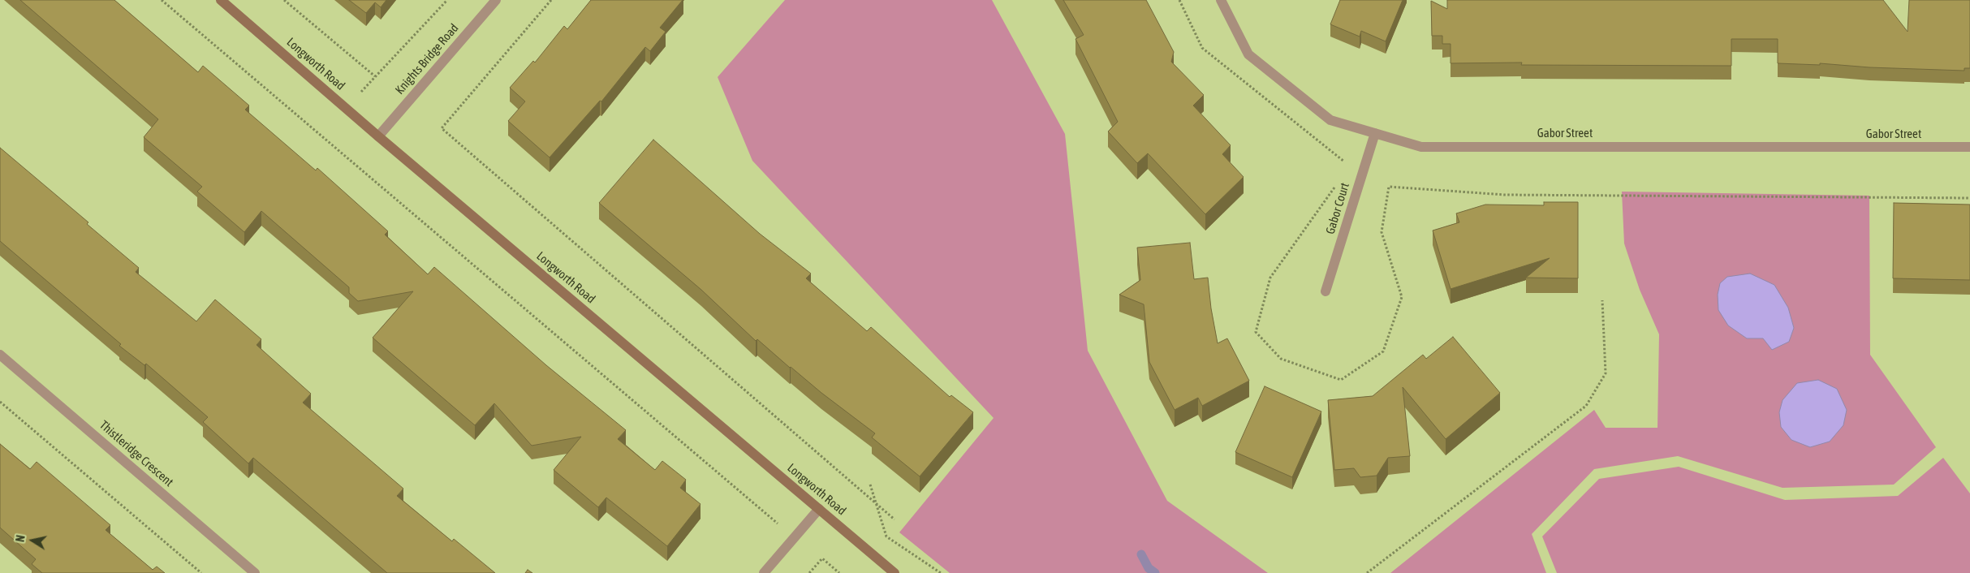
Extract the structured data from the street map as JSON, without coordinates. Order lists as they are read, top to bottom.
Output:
{
  "streets": {
    "street": [
      "Knights Bridge Road",
      "Longworth Road",
      "Gabor Street",
      "Gabor Court",
      "Thistleridge Crescent"
    ]
  },
  "crossings": [
    ["Knights Bridge Road", "Longworth Road"],
    ["Gabor Street", "Gabor Court"]
  ],
  "north": "left"
}
